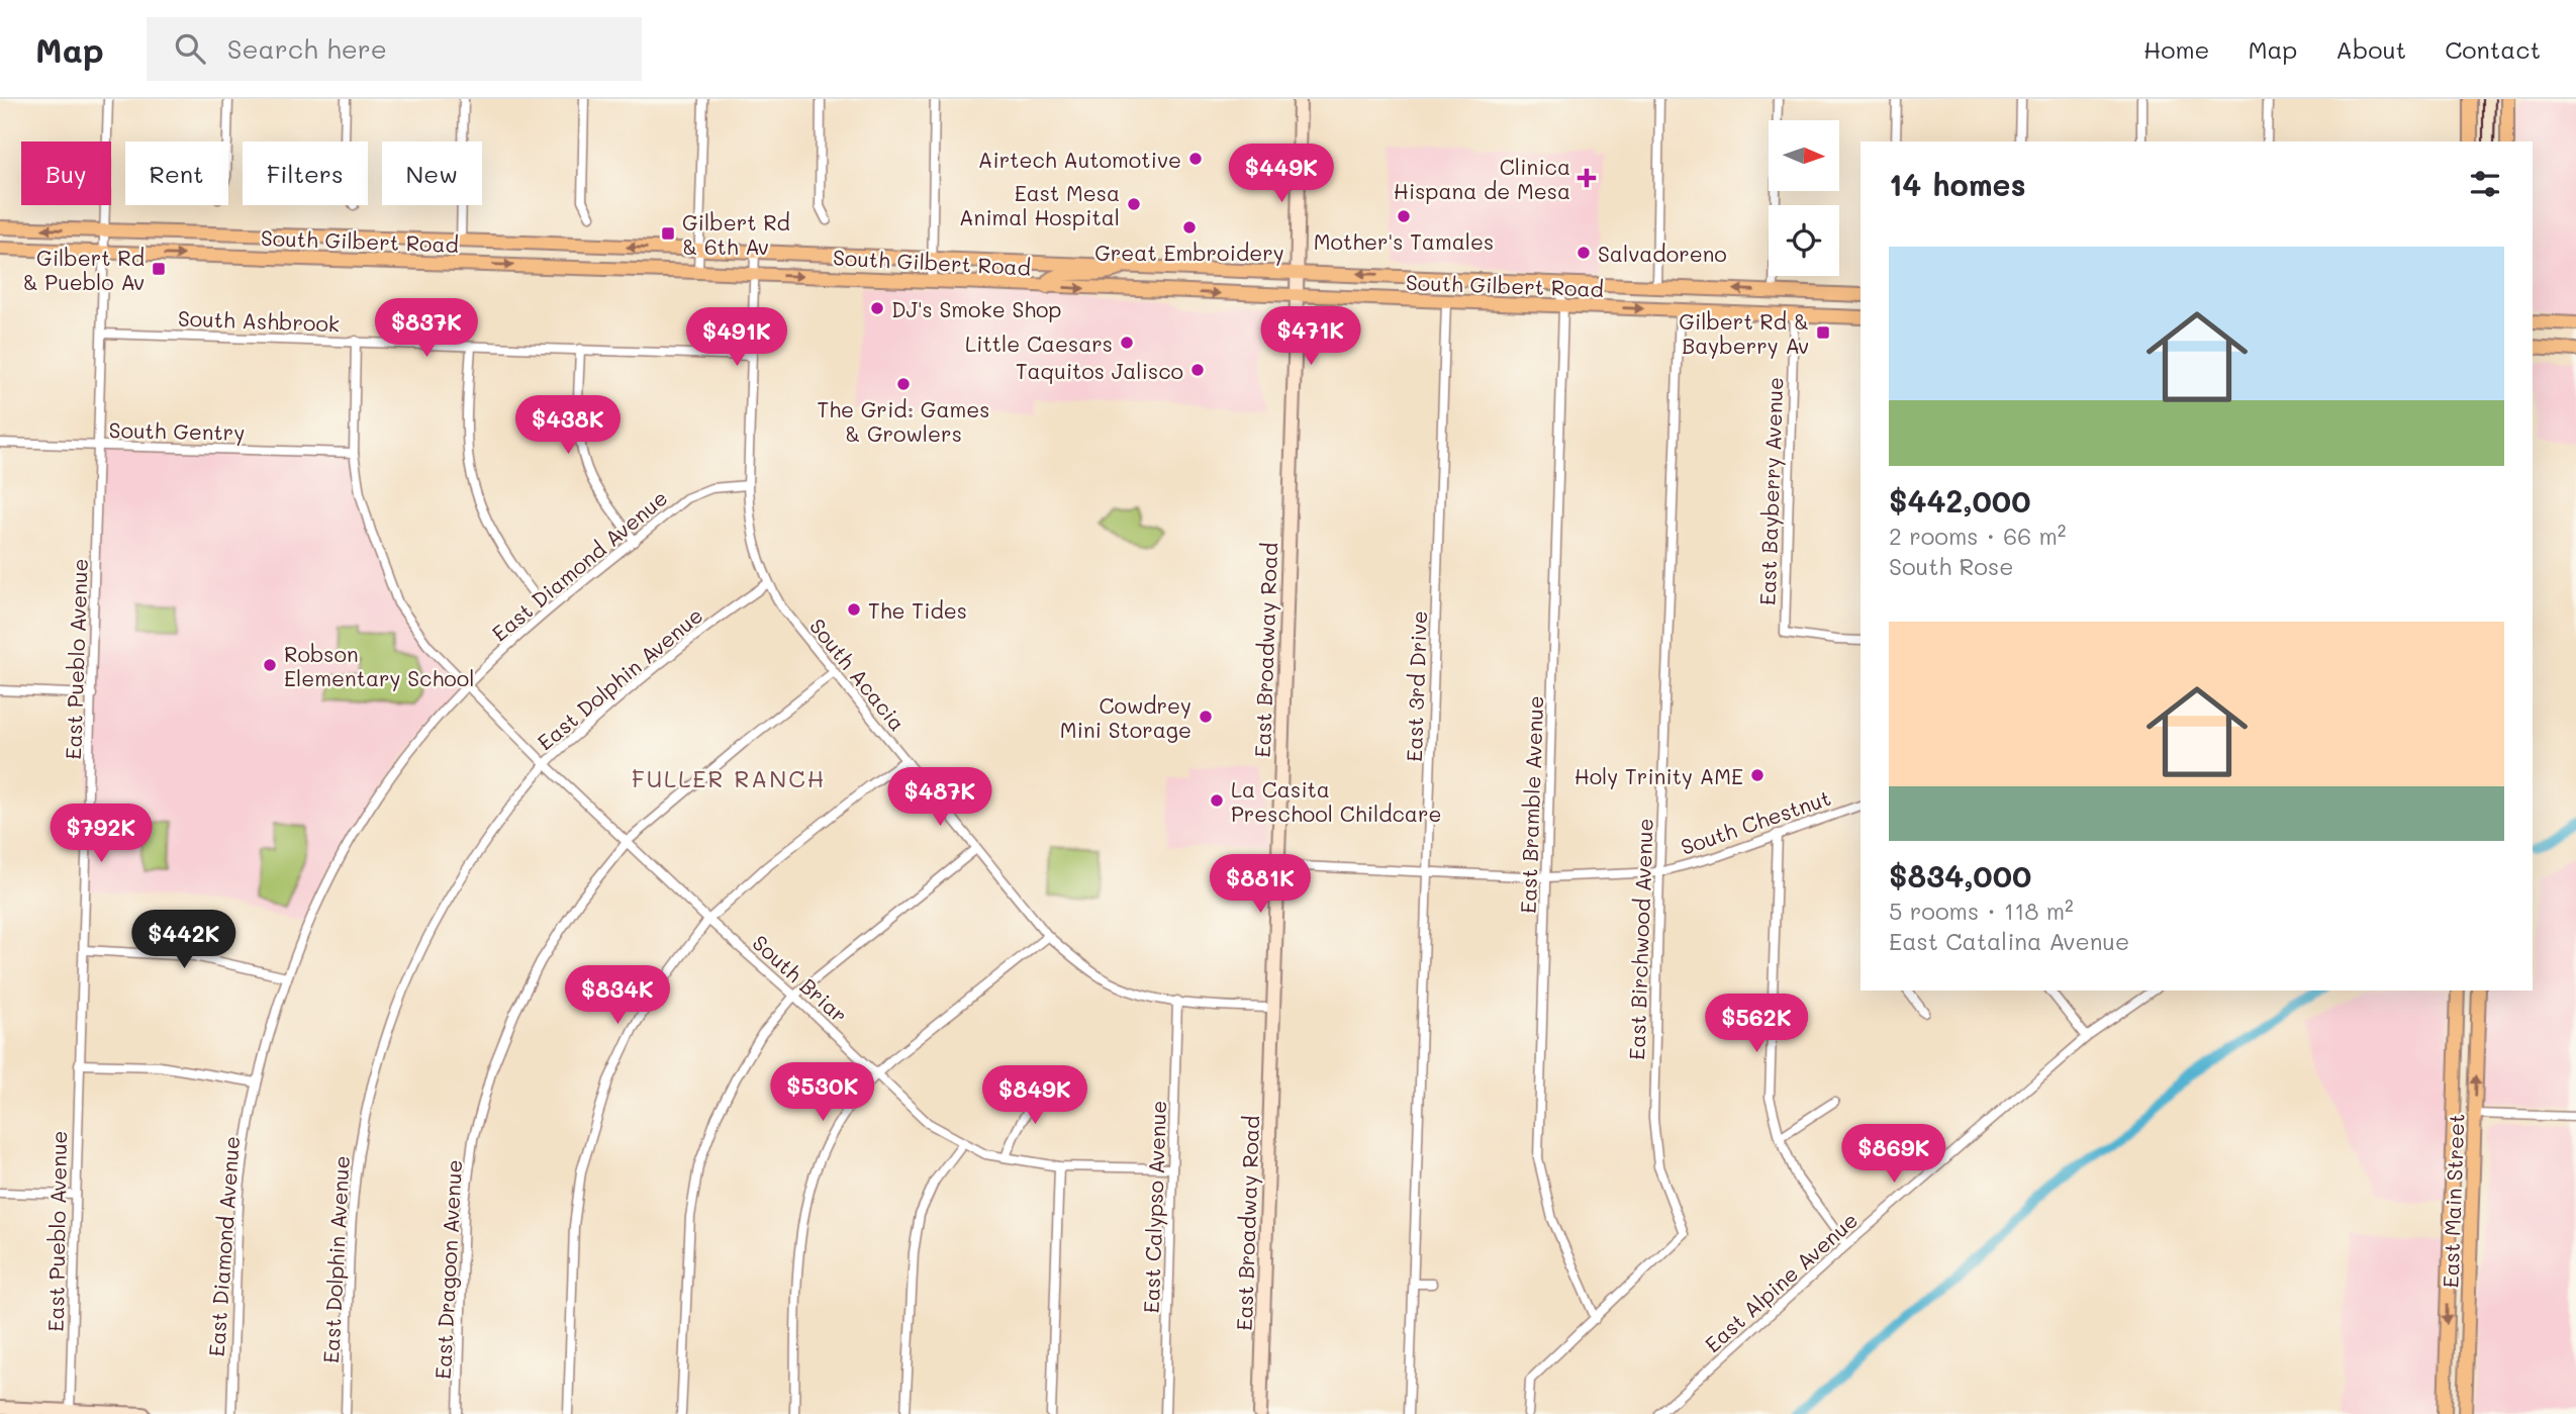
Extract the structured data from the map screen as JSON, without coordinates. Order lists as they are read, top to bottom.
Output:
{
  "streets": {
    "main road": ["South Gilbert Road", "East Broadway Road", "East Main Street"],
    "street": [
      "South Ashbrook",
      "South Gentry",
      "East Bayberry Avenue",
      "East Diamond Avenue",
      "East Pueblo Avenue",
      "South Acacia",
      "East Dolphin Avenue",
      "East 3rd Drive",
      "East Bramble Avenue",
      "South Chestnut",
      "East Birchwood Avenue",
      "South Briar",
      "East Calypso Avenue",
      "East Dragoon Avenue",
      "East Alpine Avenue"
    ]
  },
  "crossings": [
    ["South Gilbert Road", "East Bayberry Avenue"],
    ["South Gilbert Road", "East Broadway Road"],
    ["South Gilbert Road", "East Pueblo Avenue"],
    ["South Gilbert Road", "South Acacia"],
    ["South Gilbert Road", "East 3rd Drive"],
    ["South Gilbert Road", "East Bramble Avenue"],
    ["South Gilbert Road", "East Birchwood Avenue"],
    ["South Ashbrook", "East Pueblo Avenue"],
    ["South Ashbrook", "South Acacia"],
    ["South Ashbrook", "South Briar"],
    ["South Gentry", "East Pueblo Avenue"],
    ["South Gentry", "South Briar"],
    ["East Diamond Avenue", "South Acacia"],
    ["East Diamond Avenue", "South Briar"],
    ["East Broadway Road", "South Acacia"],
    ["East Broadway Road", "South Chestnut"],
    ["South Acacia", "East Dolphin Avenue"],
    ["South Acacia", "East Calypso Avenue"],
    ["South Acacia", "East Dragoon Avenue"],
    ["East Dolphin Avenue", "South Briar"],
    ["East 3rd Drive", "South Chestnut"],
    ["East Bramble Avenue", "South Chestnut"],
    ["East Bramble Avenue", "East Birchwood Avenue"],
    ["South Chestnut", "East Birchwood Avenue"],
    ["South Briar", "East Calypso Avenue"],
    ["South Briar", "East Dragoon Avenue"]
  ],
  "districts": ["FULLER RANCH"],
  "places": {
    "other": [
      "Airtech Automotive",
      "East Mesa Animal Hospital",
      "Mother's Tamales",
      "Great Embroidery",
      "Salvadoreno",
      "DJ's Smoke Shop",
      "Little Caesars",
      "Taquitos Jalisco",
      "The Grid: Games & Growlers",
      "The Tides",
      "Robson Elementary School",
      "Cowdrey Mini Storage",
      "Holy Trinity AME",
      "La Casita Preschool Childcare"
    ],
    "health": ["Clinica Hispana de Mesa"],
    "transit": ["Gilbert Rd & 6th Av", "Gilbert Rd & Pueblo Av", "Gilbert Rd & Bayberry Av"]
  },
  "north": "right",
  "page": {
    "header": "Map",
    "search": "Search here",
    "nav": [
      "Home",
      "Map",
      "About",
      "Contact"
    ],
    "chip": [
      "Buy",
      "Rent",
      "Filters",
      "New"
    ],
    "heading": "14 homes",
    "price": [
      "$449K",
      "$837K",
      "$471K",
      "$491K",
      "$438K",
      "$487K",
      "$792K",
      "$881K",
      "$442K",
      "$834K",
      "$562K",
      "$530K",
      "$849K",
      "$869K"
    ],
    "list": [
      {
        "name": "$442,000",
        "note": "2 rooms · 66 m² · South Rose"
      },
      {
        "name": "$834,000",
        "note": "5 rooms · 118 m² · East Catalina Avenue"
      }
    ]
  }
}
